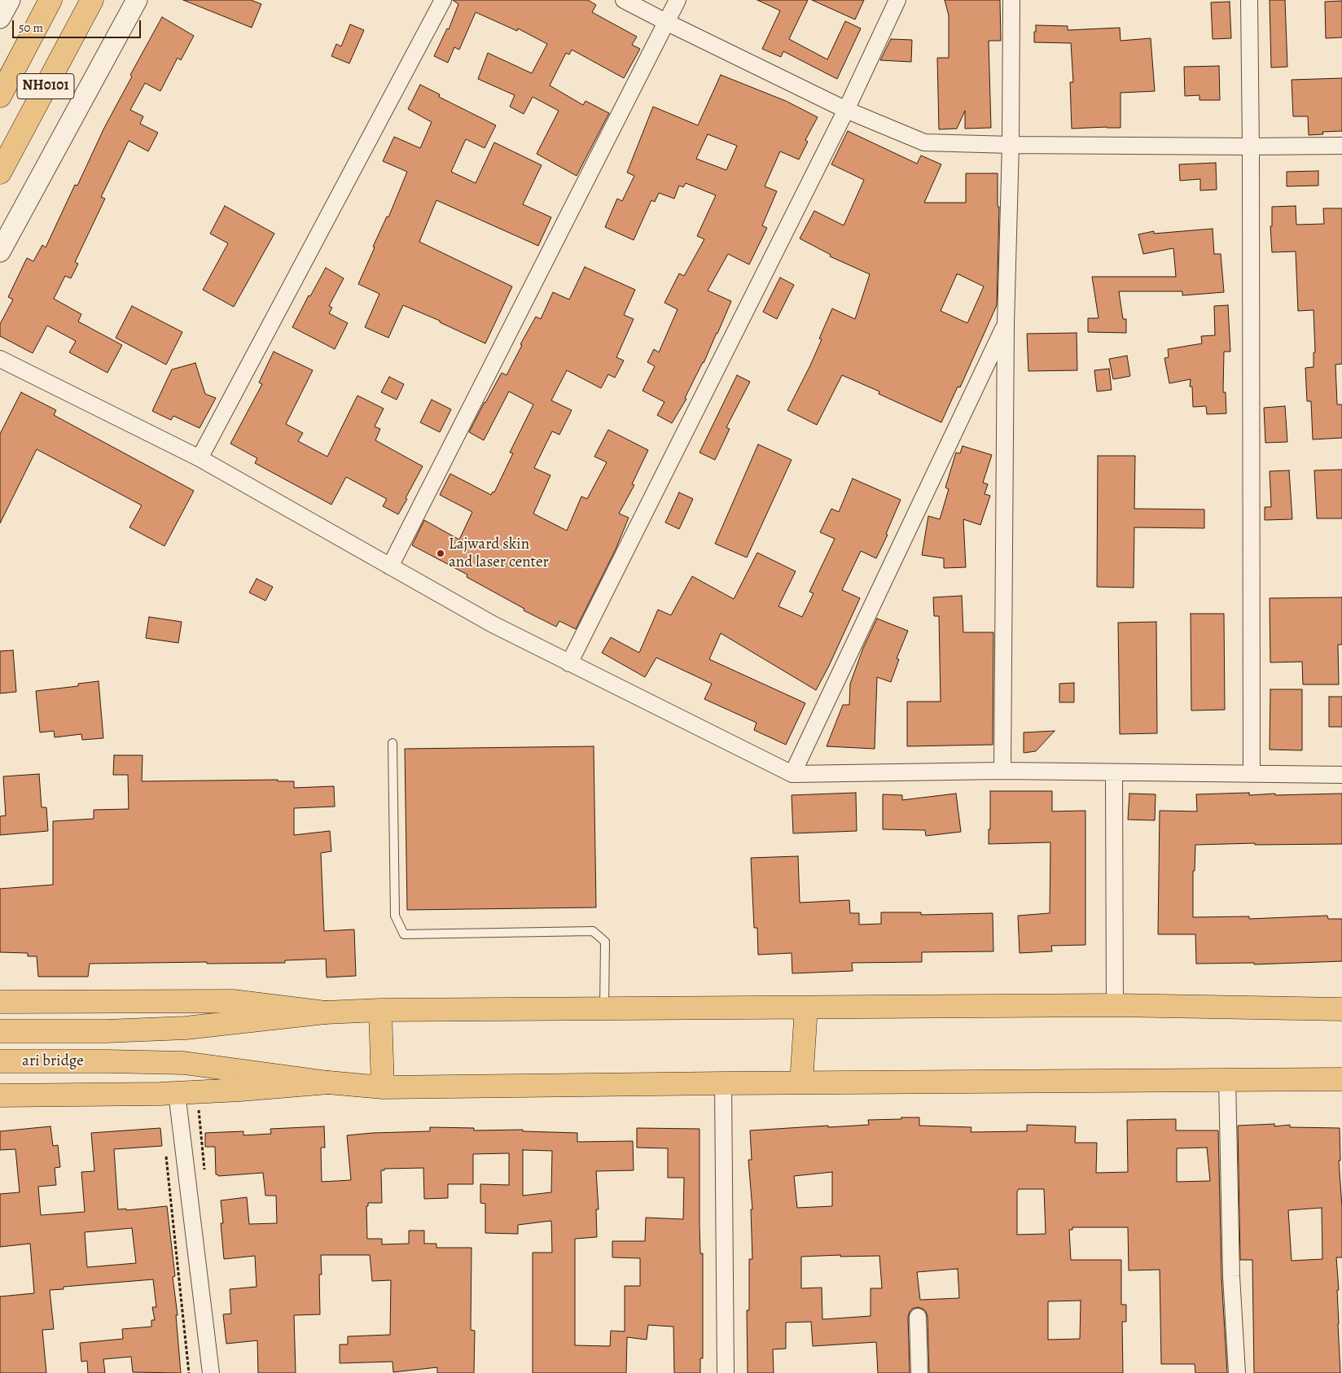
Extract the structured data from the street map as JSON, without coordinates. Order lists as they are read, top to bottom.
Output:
{
  "streets": {
    "main road": ["NH0101", "ari bridge"]
  },
  "places": ["Lajward skin and laser center"],
  "scale_bar": "50 m"
}
